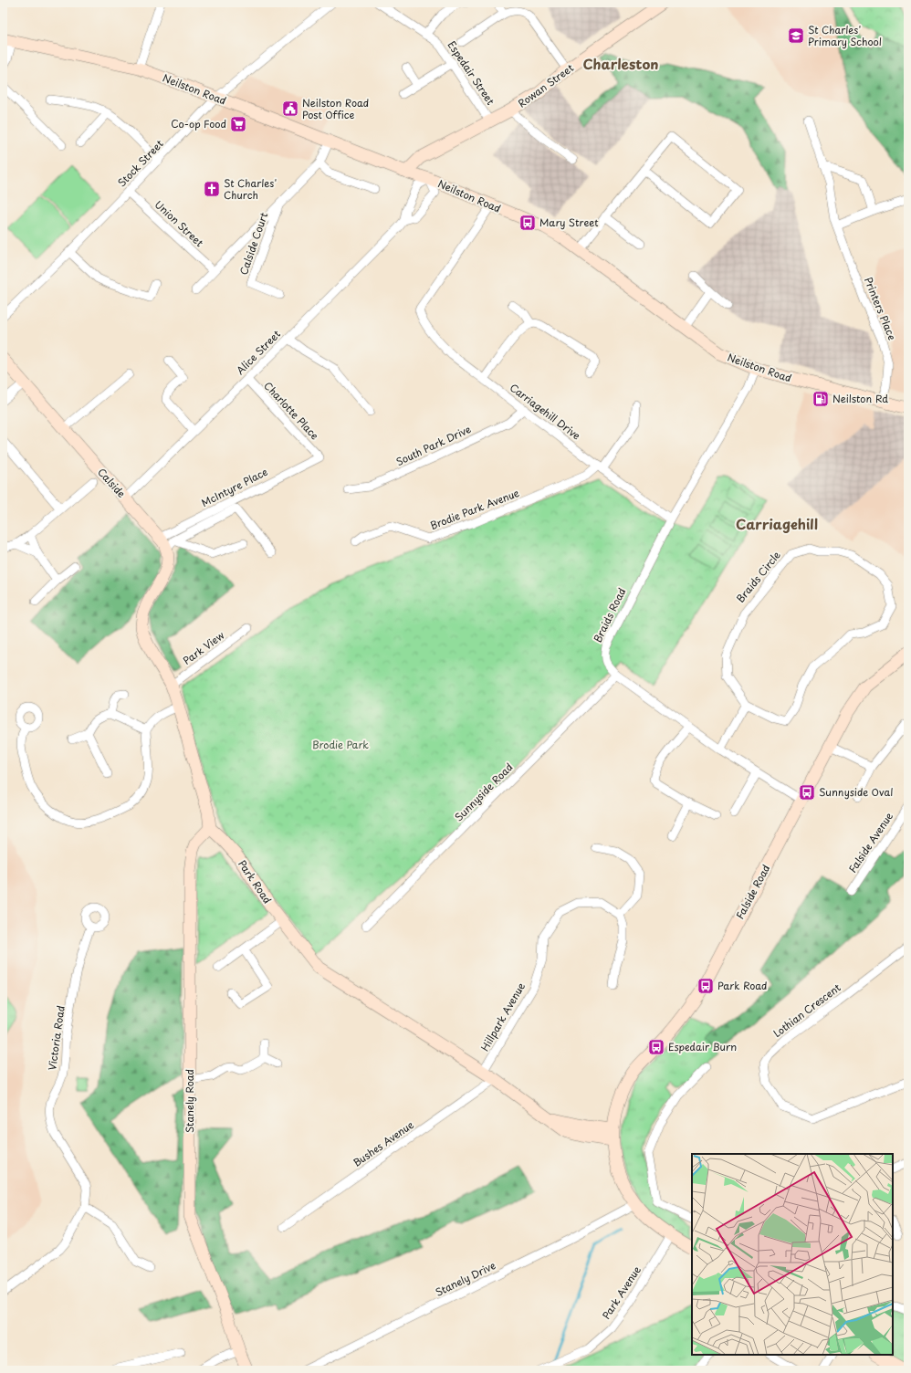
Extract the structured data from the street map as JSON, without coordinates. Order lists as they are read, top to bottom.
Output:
{
  "streets": {
    "street": [
      "Espedair Street",
      "Rowan Street",
      "Neilston Road",
      "Stock Street",
      "Union Street",
      "Calside Court",
      "Printers Place",
      "Alice Street",
      "Charlotte Place",
      "Carriagehill Drive",
      "South Park Drive",
      "Calside",
      "McIntyre Place",
      "Brodie Park Avenue",
      "Braids Circle",
      "Braids Road",
      "Park View",
      "Sunnyside Road",
      "Falside Avenue",
      "Park Road",
      "Falside Road",
      "Lothian Crescent",
      "Hillpark Avenue",
      "Victoria Road",
      "Stanely Road",
      "Bushes Avenue",
      "Stanely Drive",
      "Park Avenue"
    ]
  },
  "crossings": [
    ["Espedair Street", "Rowan Street"],
    ["Rowan Street", "Neilston Road"],
    ["Neilston Road", "Stock Street"],
    ["Neilston Road", "Printers Place"],
    ["Neilston Road", "Alice Street"],
    ["Neilston Road", "Carriagehill Drive"],
    ["Neilston Road", "Braids Road"],
    ["Stock Street", "Union Street"],
    ["Alice Street", "Charlotte Place"],
    ["Alice Street", "Calside"],
    ["Charlotte Place", "McIntyre Place"],
    ["Carriagehill Drive", "South Park Drive"],
    ["Carriagehill Drive", "Brodie Park Avenue"],
    ["Carriagehill Drive", "Braids Road"],
    ["Calside", "McIntyre Place"],
    ["Braids Road", "Sunnyside Road"],
    ["Braids Road", "Falside Road"],
    ["Park Road", "Falside Road"],
    ["Park Road", "Hillpark Avenue"],
    ["Park Road", "Stanely Road"],
    ["Park Road", "Bushes Avenue"]
  ],
  "districts": ["Charleston", "Carriagehill"],
  "parks": ["Brodie Park"],
  "places": {
    "school or university": ["St Charles' Primary School"],
    "public building": ["Neilston Road Post Office"],
    "supermarket": ["Co-op Food"],
    "church": ["St Charles' Church"],
    "bus stop": [
      "Mary Street",
      "Sunnyside Oval",
      "Park Road",
      "Espedair Burn"
    ],
    "fuel station": ["Neilston Rd"]
  }
}
